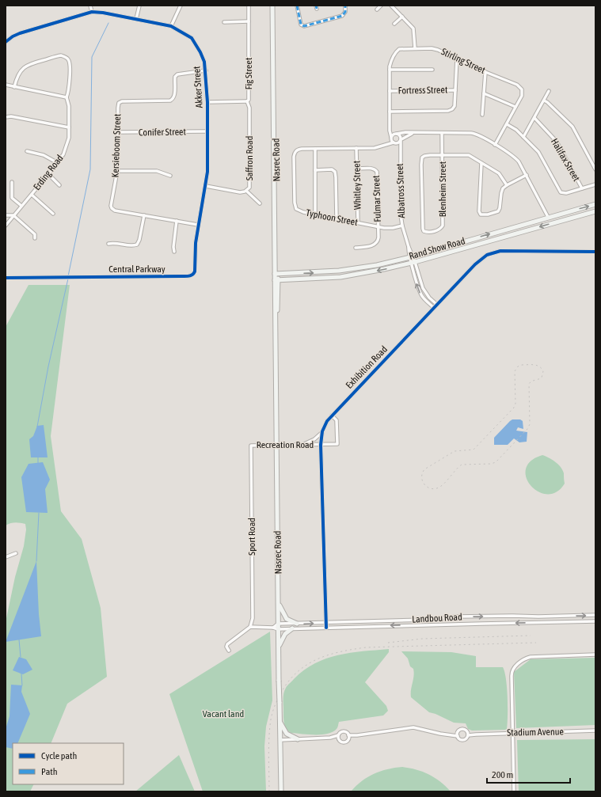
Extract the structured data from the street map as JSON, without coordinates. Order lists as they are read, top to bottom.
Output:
{
  "streets": {
    "main road": ["Nasrec Road", "Rand Show Road"],
    "street": [
      "Stirling Street",
      "Fig Street",
      "Akker Street",
      "Fortress Street",
      "Conifer Street",
      "Kersieboom Street",
      "Saffron Road",
      "Halifax Street",
      "Erding Road",
      "Whitley Street",
      "Blenheim Street",
      "Albatross Street",
      "Fulmar Street",
      "Typhoon Street",
      "Central Parkway",
      "Exhibition Road",
      "Recreation Road",
      "Sport Road",
      "Landbou Road",
      "Stadium Avenue"
    ]
  },
  "crossings": [
    ["Stirling Street", "Fortress Street"],
    ["Stirling Street", "Albatross Street"],
    ["Stirling Street", "Typhoon Street"],
    ["Fig Street", "Akker Street"],
    ["Fig Street", "Saffron Road"],
    ["Akker Street", "Conifer Street"],
    ["Akker Street", "Kersieboom Street"],
    ["Akker Street", "Saffron Road"],
    ["Akker Street", "Central Parkway"],
    ["Conifer Street", "Kersieboom Street"],
    ["Kersieboom Street", "Central Parkway"],
    ["Nasrec Road", "Rand Show Road"],
    ["Nasrec Road", "Recreation Road"],
    ["Nasrec Road", "Landbou Road"],
    ["Whitley Street", "Fulmar Street"],
    ["Whitley Street", "Typhoon Street"],
    ["Albatross Street", "Typhoon Street"],
    ["Albatross Street", "Rand Show Road"],
    ["Fulmar Street", "Typhoon Street"],
    ["Exhibition Road", "Recreation Road"],
    ["Exhibition Road", "Landbou Road"],
    ["Recreation Road", "Sport Road"]
  ],
  "parks": ["Vacant land"],
  "legend": ["Cycle path", "Path"],
  "scale_bar": "200 m"
}
